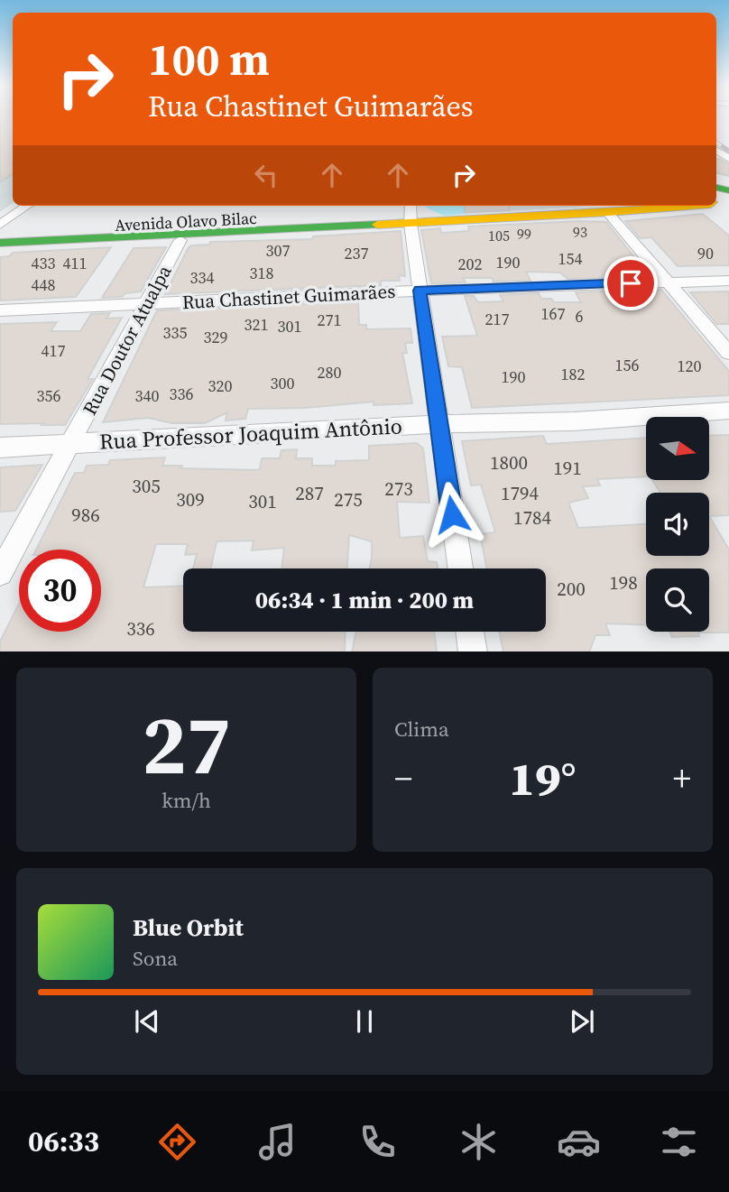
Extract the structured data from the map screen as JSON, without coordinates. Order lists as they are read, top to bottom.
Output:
{
  "streets": {
    "street": [
      "Avenida Olavo Bilac",
      "Rua Chastinet Guimarães",
      "Rua Doutor Atualpa",
      "Rua Professor Joaquim Antônio"
    ]
  },
  "crossings": [
    ["Avenida Olavo Bilac", "Rua Doutor Atualpa"],
    ["Rua Chastinet Guimarães", "Rua Doutor Atualpa"],
    ["Rua Doutor Atualpa", "Rua Professor Joaquim Antônio"]
  ],
  "house_numbers": [
    "93",
    "99",
    "105",
    "307",
    "237",
    "90",
    "154",
    "190",
    "433",
    "411",
    "202",
    "318",
    "334",
    "448",
    "167",
    "6",
    "217",
    "271",
    "321",
    "301",
    "335",
    "329",
    "417",
    "156",
    "120",
    "280",
    "182",
    "190",
    "300",
    "320",
    "336",
    "356",
    "340",
    "1800",
    "191",
    "305",
    "273",
    "287",
    "1794",
    "309",
    "275",
    "301",
    "986",
    "1784",
    "198",
    "200",
    "336"
  ],
  "north": "right",
  "page": {
    "turn": ["100 m", "Rua Chastinet Guimarães"],
    "limit": "30",
    "trip": "06:34 · 1 min · 200 m",
    "tile": [
      ["27", "km/h"],
      "Clima"
    ],
    "heat": ["−", "19°", "+"],
    "song": ["Blue Orbit", "Sona"],
    "tabs": "06:33"
  }
}
